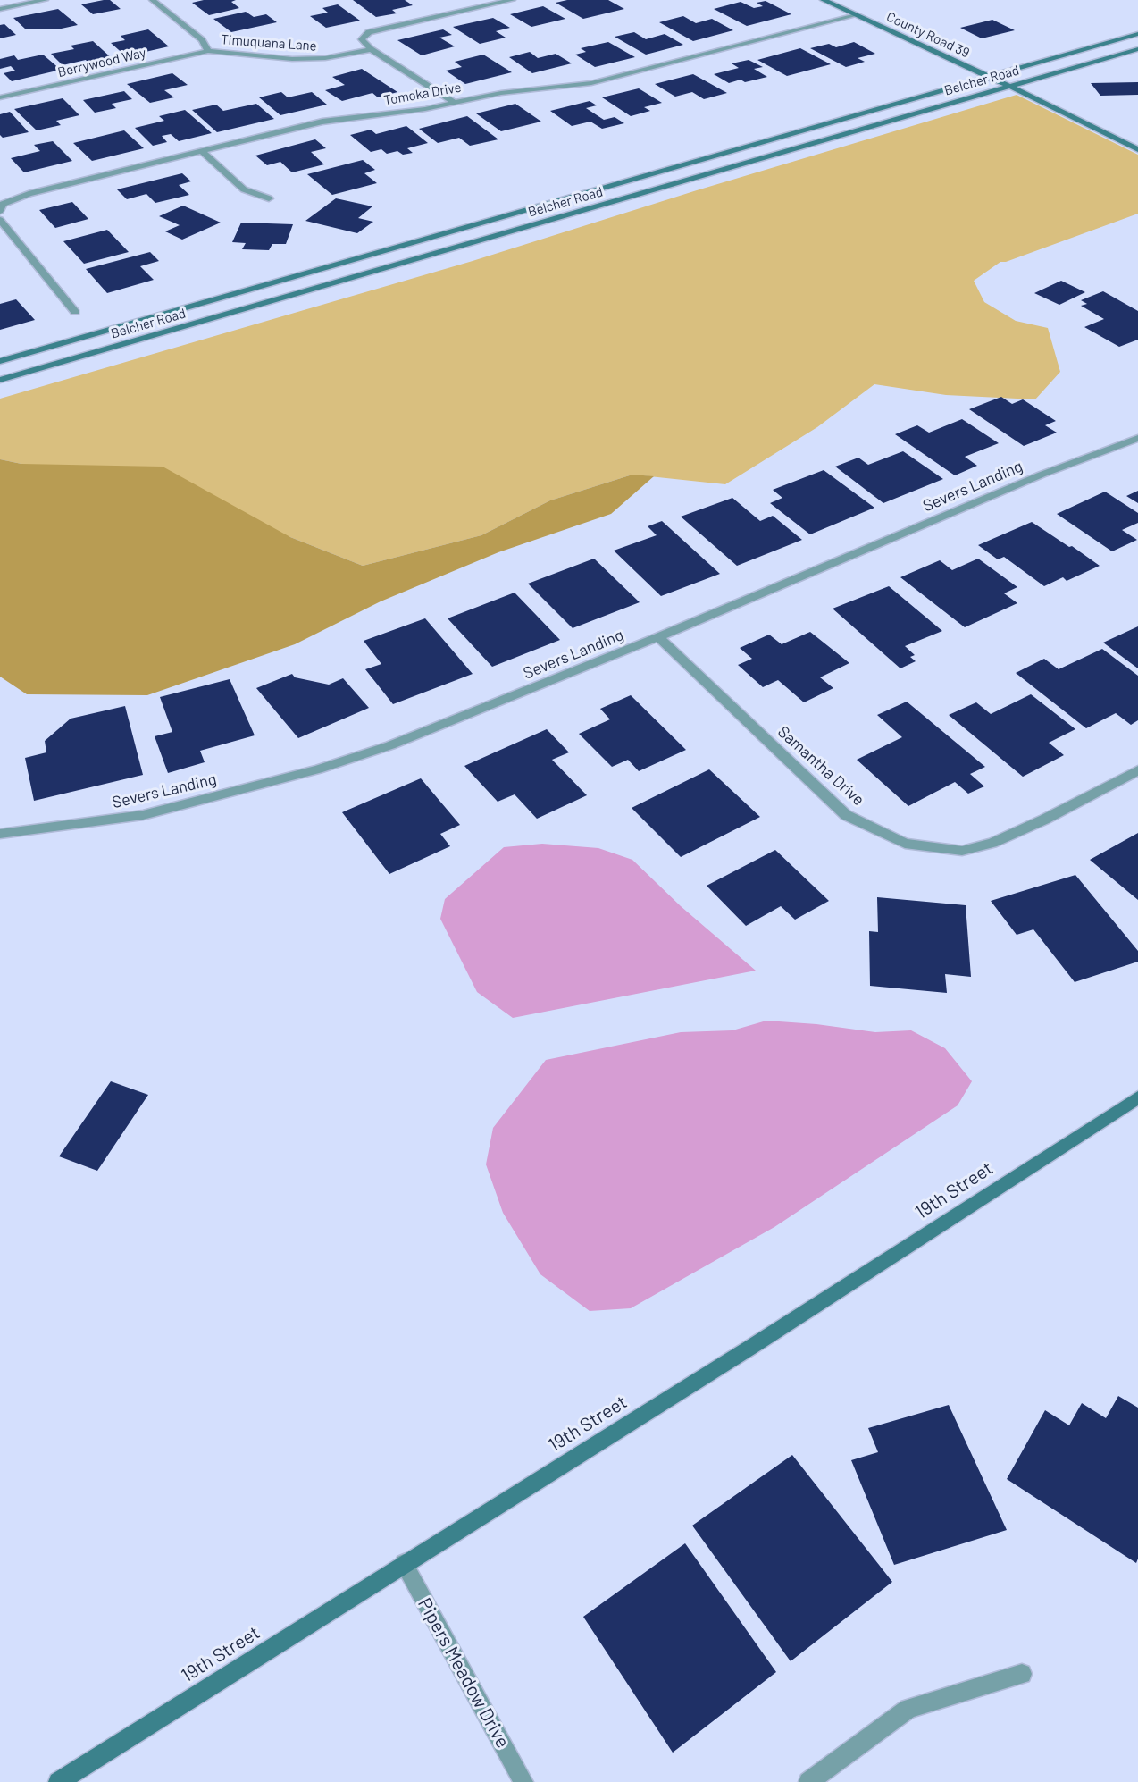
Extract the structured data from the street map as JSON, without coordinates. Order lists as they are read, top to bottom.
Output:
{
  "streets": {
    "main road": ["County Road 39", "Belcher Road", "19th Street"],
    "street": [
      "Timuquana Lane",
      "Berrywood Way",
      "Tomoka Drive",
      "Severs Landing",
      "Samantha Drive",
      "Pipers Meadow Drive"
    ]
  },
  "crossings": [
    ["County Road 39", "Belcher Road"],
    ["County Road 39", "Tomoka Drive"],
    ["Timuquana Lane", "Berrywood Way"],
    ["Severs Landing", "Samantha Drive"],
    ["19th Street", "Pipers Meadow Drive"]
  ]
}
